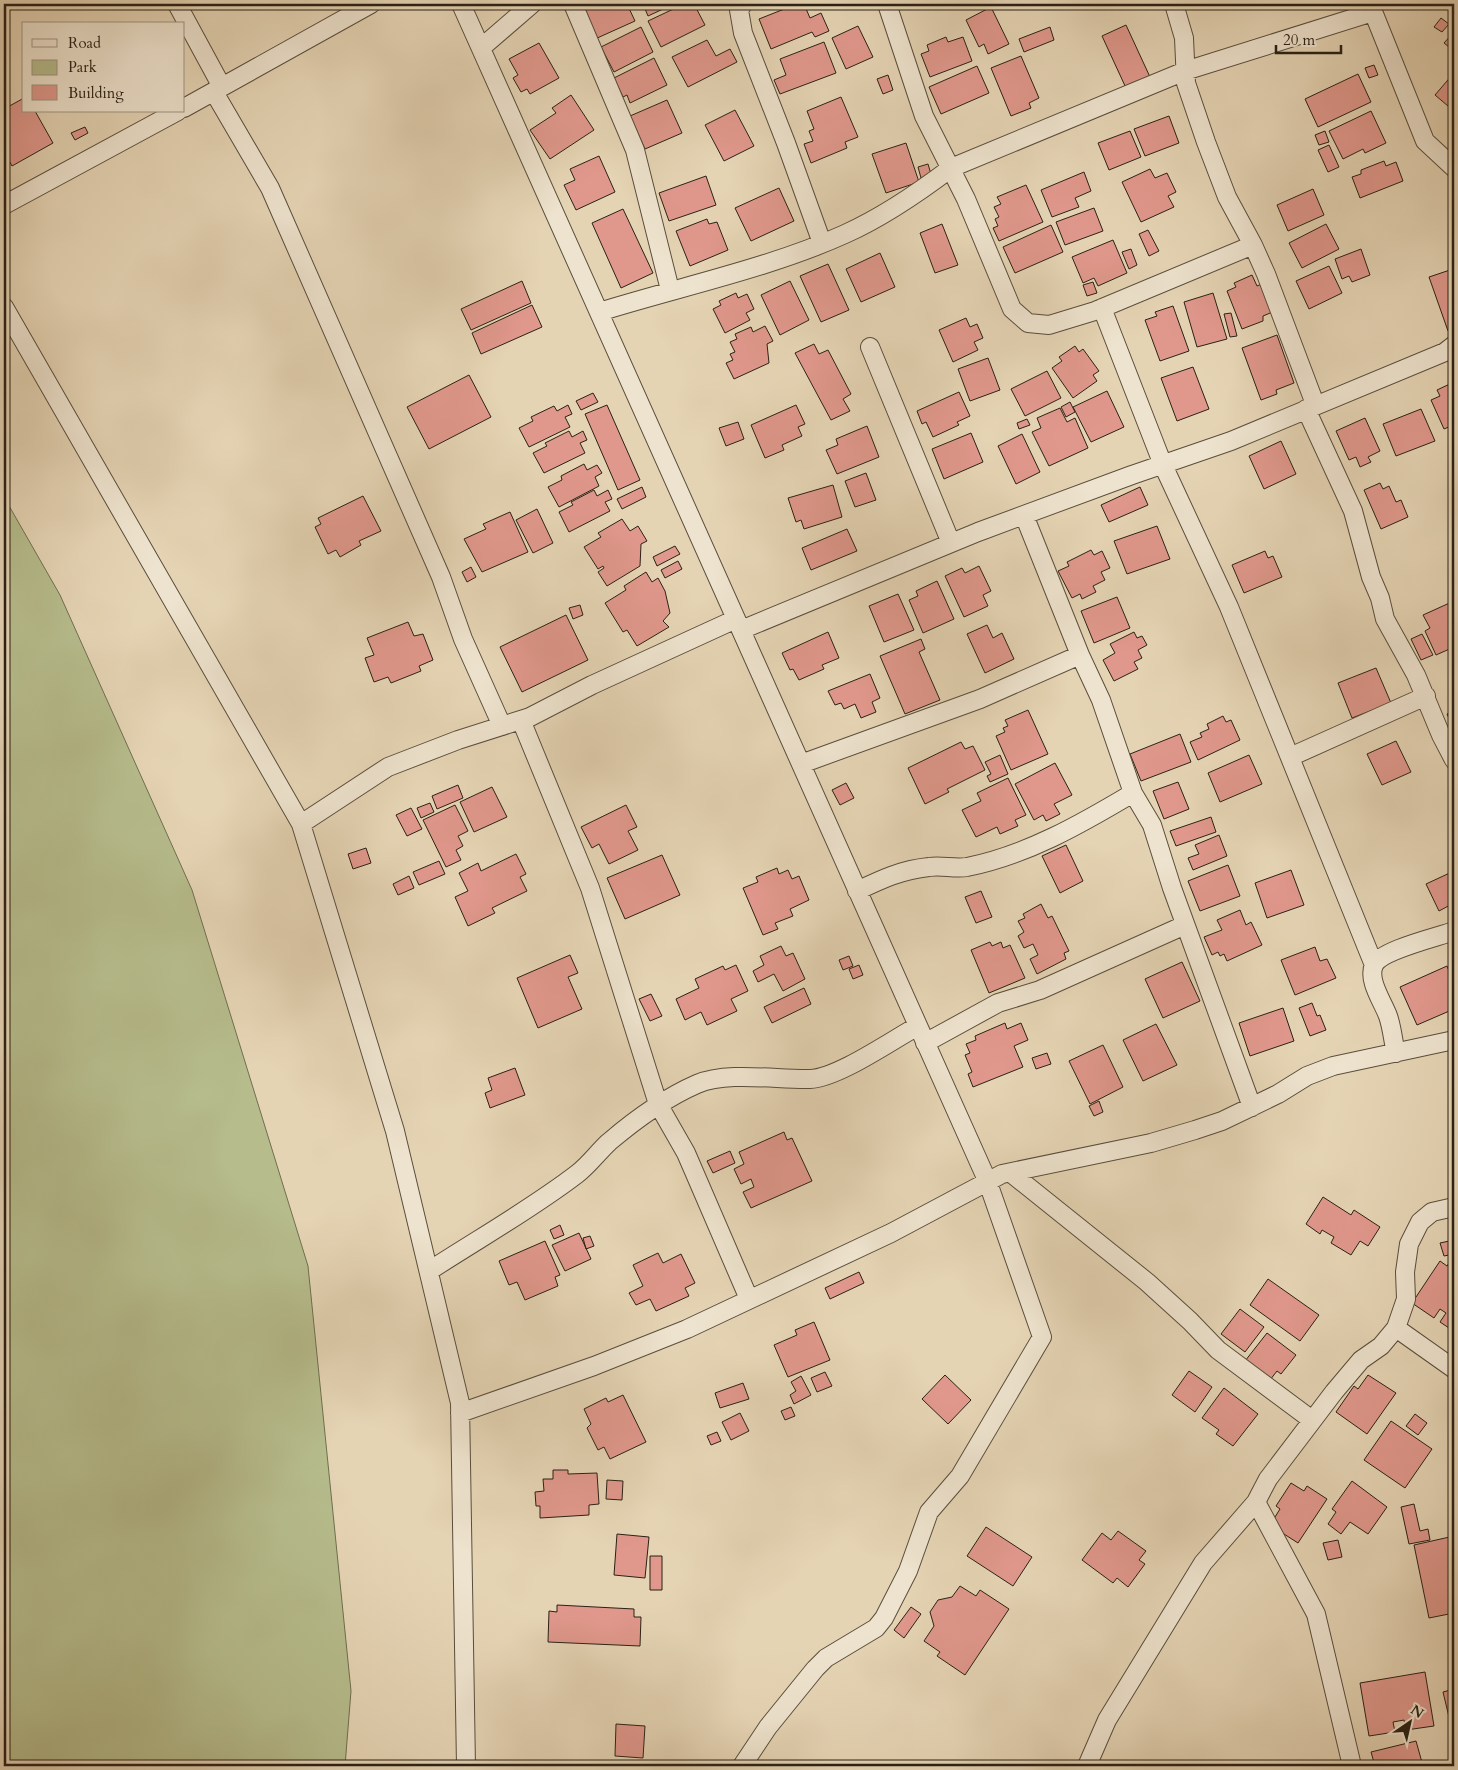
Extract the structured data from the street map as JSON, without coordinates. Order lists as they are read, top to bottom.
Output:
{
  "legend": ["Road", "Park", "Building"],
  "scale_bar": "20 m",
  "north": "top right"
}
